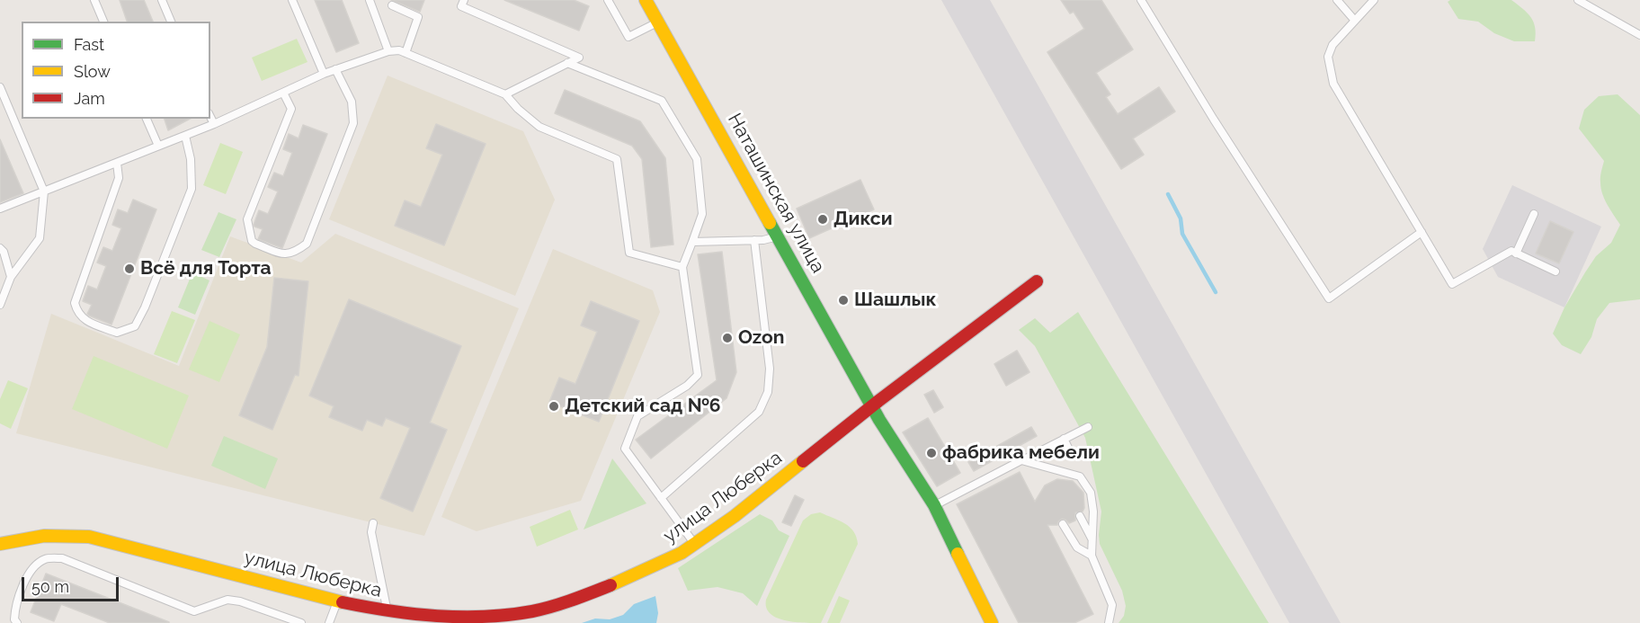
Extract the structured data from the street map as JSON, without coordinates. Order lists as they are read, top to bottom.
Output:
{
  "streets": {
    "street": ["Наташинская улица", "улица Люберка"]
  },
  "crossings": [
    ["Наташинская улица", "улица Люберка"]
  ],
  "places": [
    "Дикси",
    "Всё для Торта",
    "Шашлык",
    "Ozon",
    "Детский сад №6",
    "фабрика мебели"
  ],
  "legend": ["Fast", "Slow", "Jam"],
  "scale_bar": "50 m"
}
